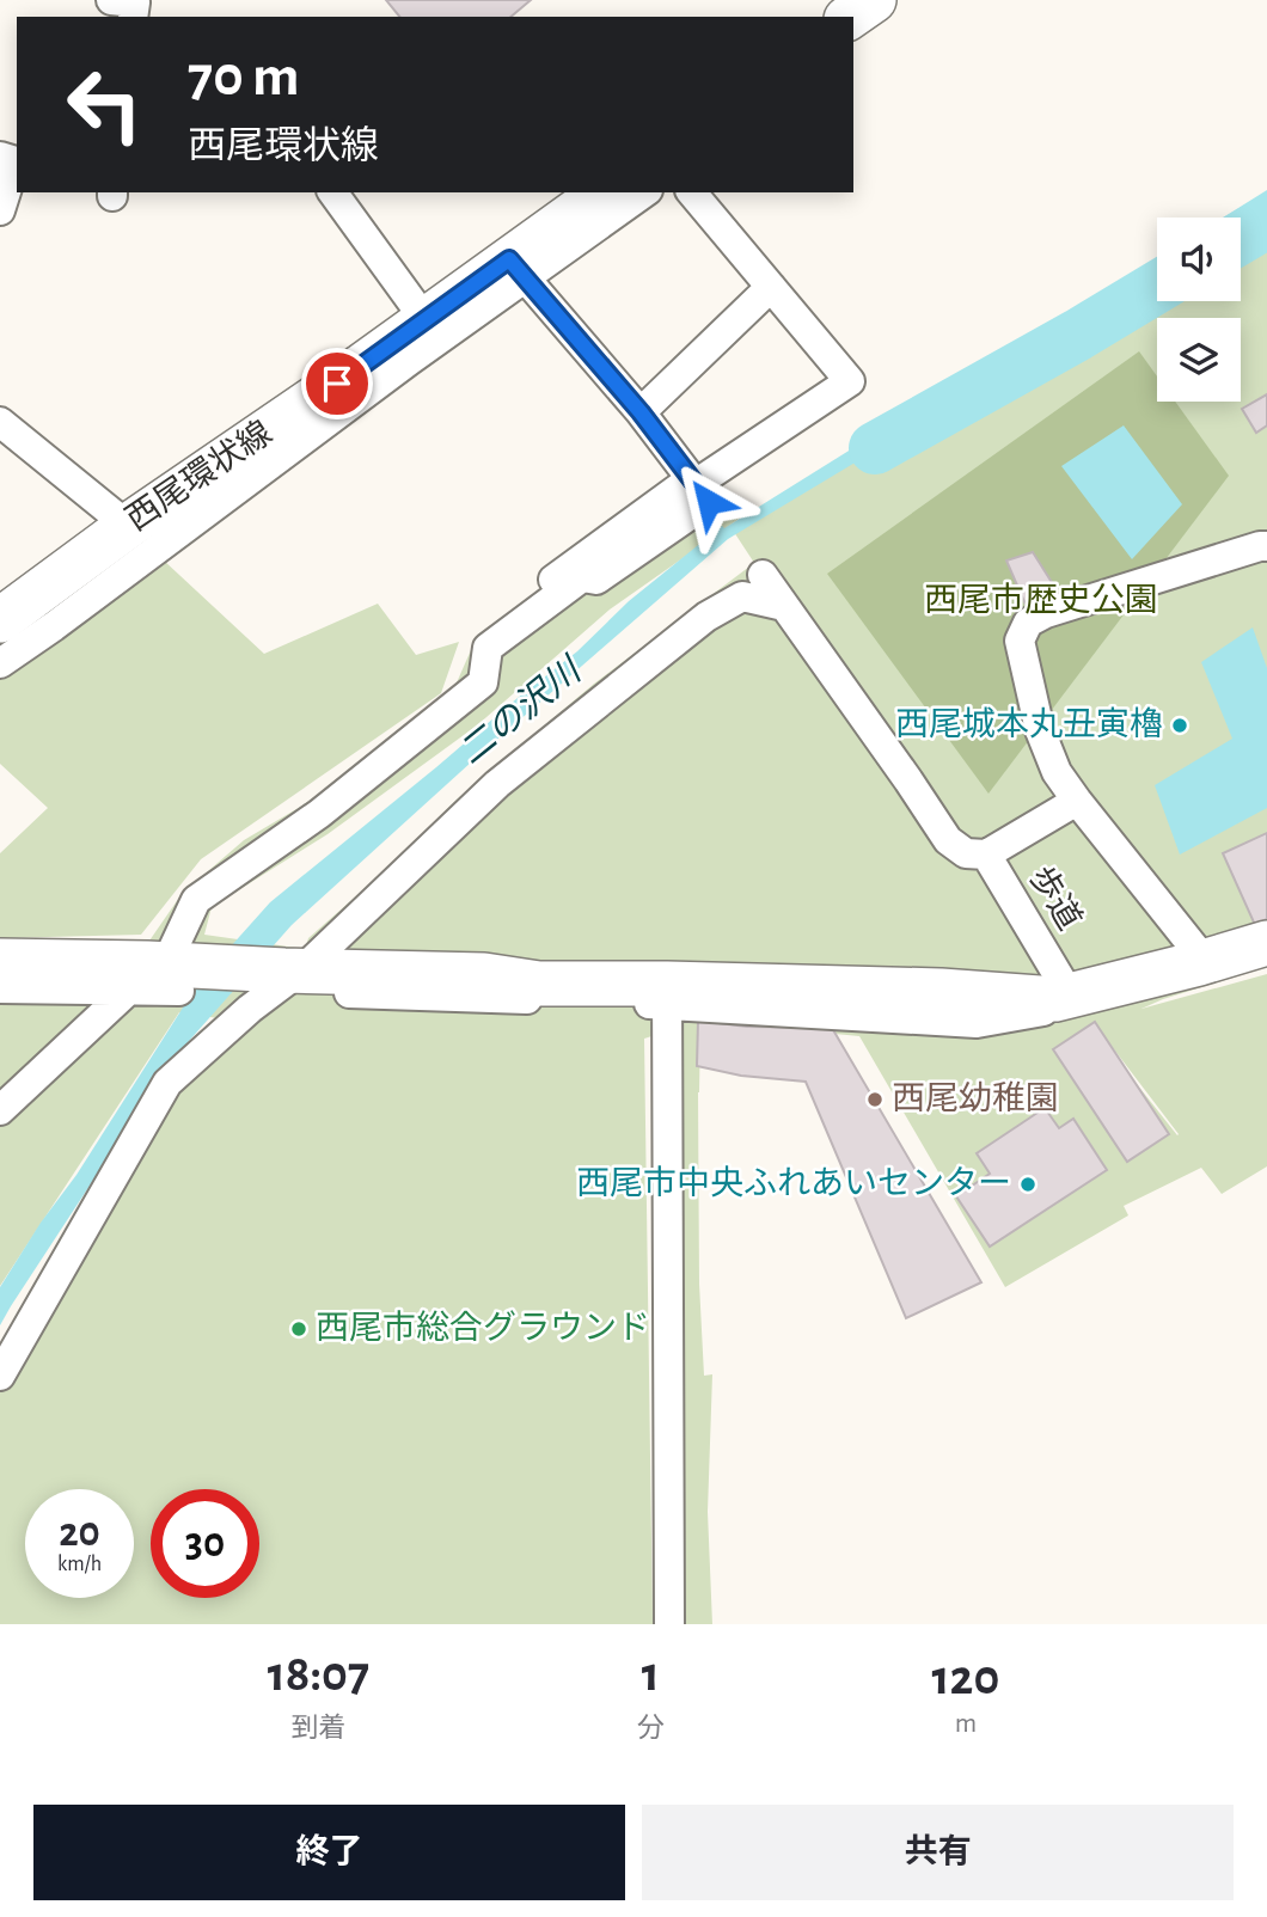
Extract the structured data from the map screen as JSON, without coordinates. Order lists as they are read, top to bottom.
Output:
{
  "streets": {
    "street": ["西尾環状線", "歩道"]
  },
  "water": ["二の沢川"],
  "parks": ["西尾市歴史公園"],
  "places": [
    "西尾城本丸丑寅櫓",
    "西尾幼稚園",
    "西尾市中央ふれあいセンター",
    "西尾市総合グラウンド"
  ],
  "page": {
    "turn": ["70 m", "西尾環状線"],
    "speed": "20 km/h",
    "limit": "30",
    "eta": [
      "18:07",
      "到着",
      "1",
      "分",
      "120",
      "m"
    ],
    "buttons": ["終了", "共有"]
  }
}
